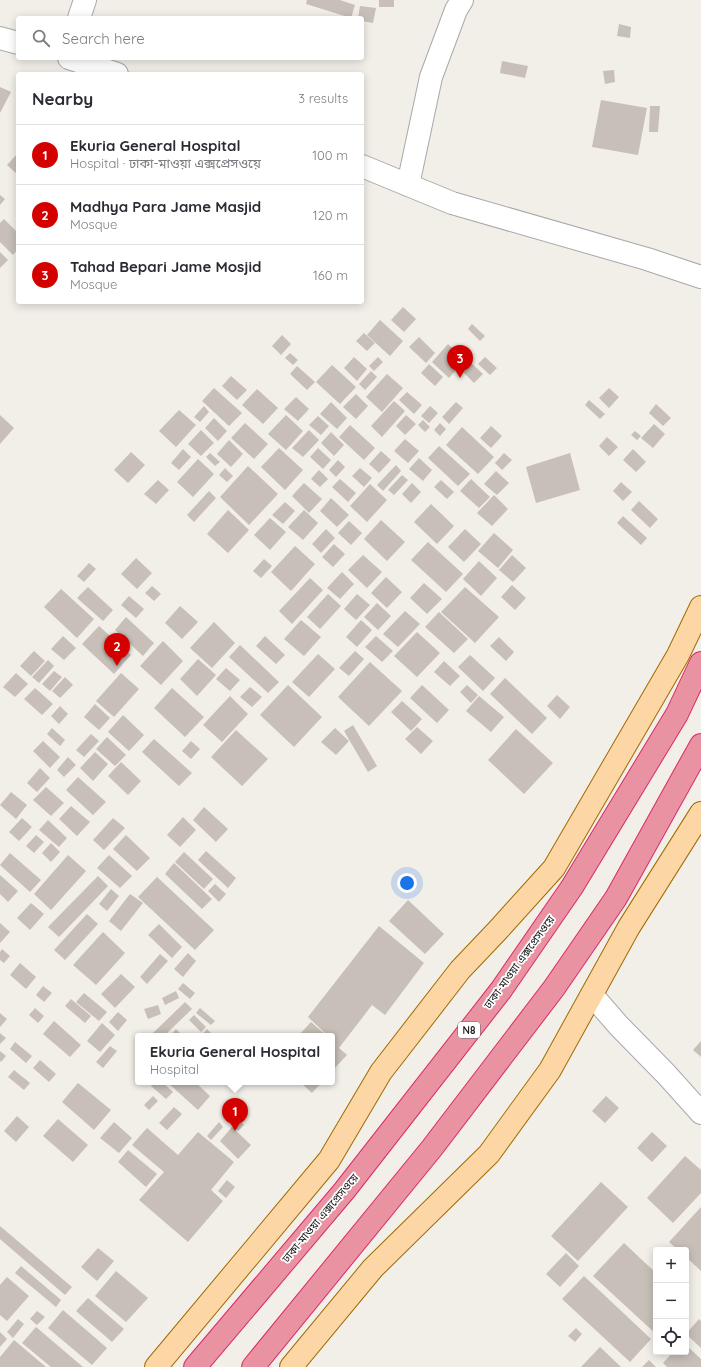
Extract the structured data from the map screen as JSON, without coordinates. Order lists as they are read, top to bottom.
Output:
{
  "streets": {
    "highway": ["ঢাকা-মাওয়া এক্সপ্রেসওয়ে", "N8"]
  },
  "page": {
    "search": "Search here",
    "heading": ["Nearby", "3 results"],
    "list": [
      {
        "mark": "1",
        "name": "Ekuria General Hospital",
        "note": "Hospital · ঢাকা-মাওয়া এক্সপ্রেসওয়ে",
        "value": "100 m"
      },
      {
        "mark": "2",
        "name": "Madhya Para Jame Masjid",
        "note": "Mosque",
        "value": "120 m"
      },
      {
        "mark": "3",
        "name": "Tahad Bepari Jame Mosjid",
        "note": "Mosque",
        "value": "160 m"
      }
    ],
    "pins": ["3", "2", "1"],
    "popup": ["Ekuria General Hospital", "Hospital"],
    "map_buttons": ["+", "−"]
  }
}
